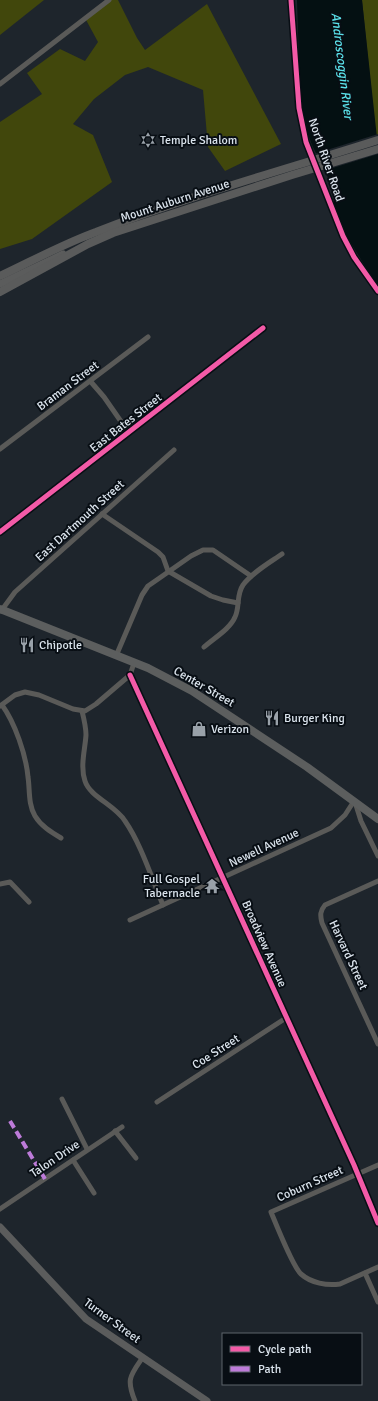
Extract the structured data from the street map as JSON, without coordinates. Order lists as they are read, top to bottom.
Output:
{
  "streets": {
    "highway": ["Center Street"],
    "main road": ["Mount Auburn Avenue", "Turner Street"],
    "street": [
      "North River Road",
      "Braman Street",
      "East Bates Street",
      "East Dartmouth Street",
      "Newell Avenue",
      "Broadview Avenue",
      "Harvard Street",
      "Coe Street",
      "Talon Drive",
      "Coburn Street"
    ]
  },
  "crossings": [
    ["East Dartmouth Street", "Center Street"],
    ["Center Street", "Newell Avenue"],
    ["Newell Avenue", "Broadview Avenue"],
    ["Broadview Avenue", "Coe Street"],
    ["Broadview Avenue", "Coburn Street"]
  ],
  "water": ["Androscoggin River"],
  "places": {
    "synagogue": ["Temple Shalom"],
    "restaurant": ["Chipotle", "Burger King"],
    "shop": ["Verizon"],
    "temple": ["Full Gospel Tabernacle"]
  },
  "legend": ["Cycle path", "Path"]
}
